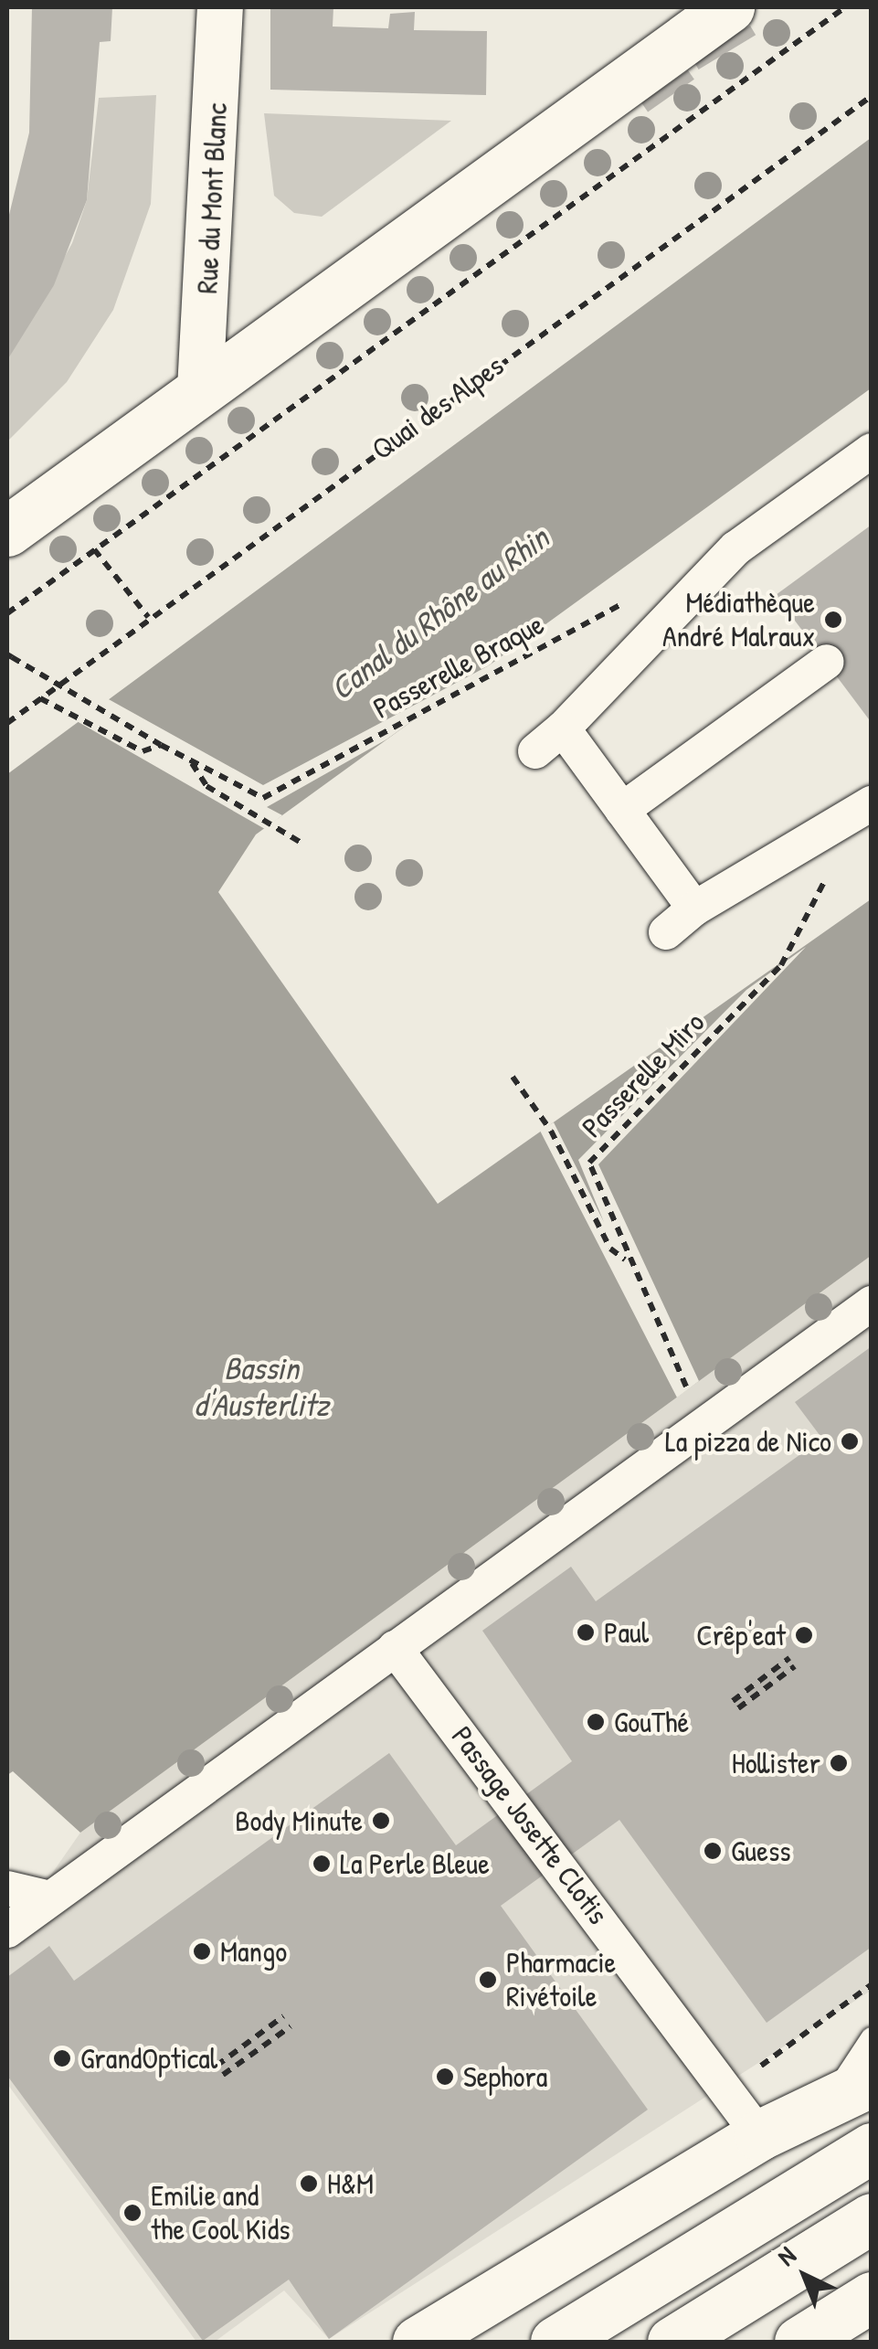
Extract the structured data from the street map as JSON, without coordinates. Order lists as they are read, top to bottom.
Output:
{
  "streets": {
    "street": ["Rue du Mont Blanc", "Passage Josette Clotis"],
    "path": ["Quai des Alpes", "Passerelle Braque", "Passerelle Miro"]
  },
  "water": ["Canal du Rhône au Rhin", "Bassin d'Austerlitz"],
  "places": [
    "Médiathèque André Malraux",
    "La pizza de Nico",
    "Paul",
    "Crêp'eat",
    "GouThé",
    "Hollister",
    "Body Minute",
    "Guess",
    "La Perle Bleue",
    "Mango",
    "Pharmacie Rivétoile",
    "GrandOptical",
    "Sephora",
    "H&M",
    "Emilie and the Cool Kids"
  ],
  "north": "top left"
}
